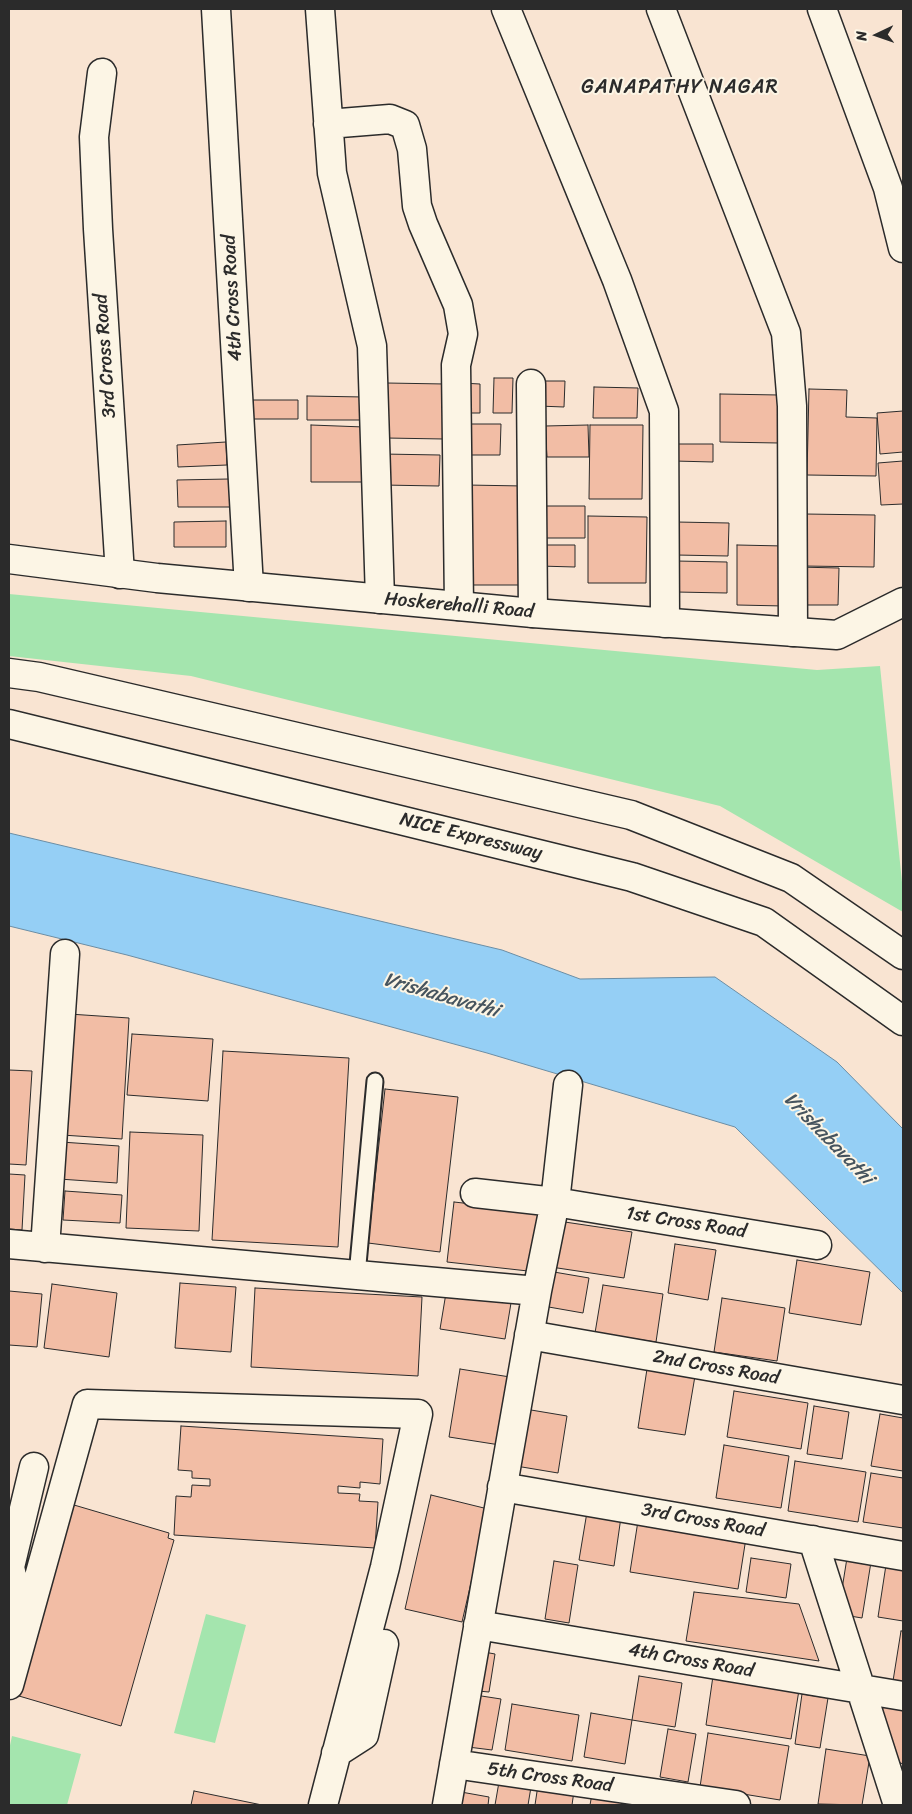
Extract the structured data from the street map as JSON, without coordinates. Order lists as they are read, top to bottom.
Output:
{
  "streets": {
    "main road": [
      "4th Cross Road",
      "3rd Cross Road",
      "Hoskerehalli Road",
      "NICE Expressway",
      "1st Cross Road",
      "2nd Cross Road",
      "5th Cross Road"
    ]
  },
  "crossings": [
    ["4th Cross Road", "Hoskerehalli Road"],
    ["3rd Cross Road", "Hoskerehalli Road"]
  ],
  "districts": ["GANAPATHY NAGAR"],
  "water": ["Vrishabavathi"],
  "north": "left"
}
